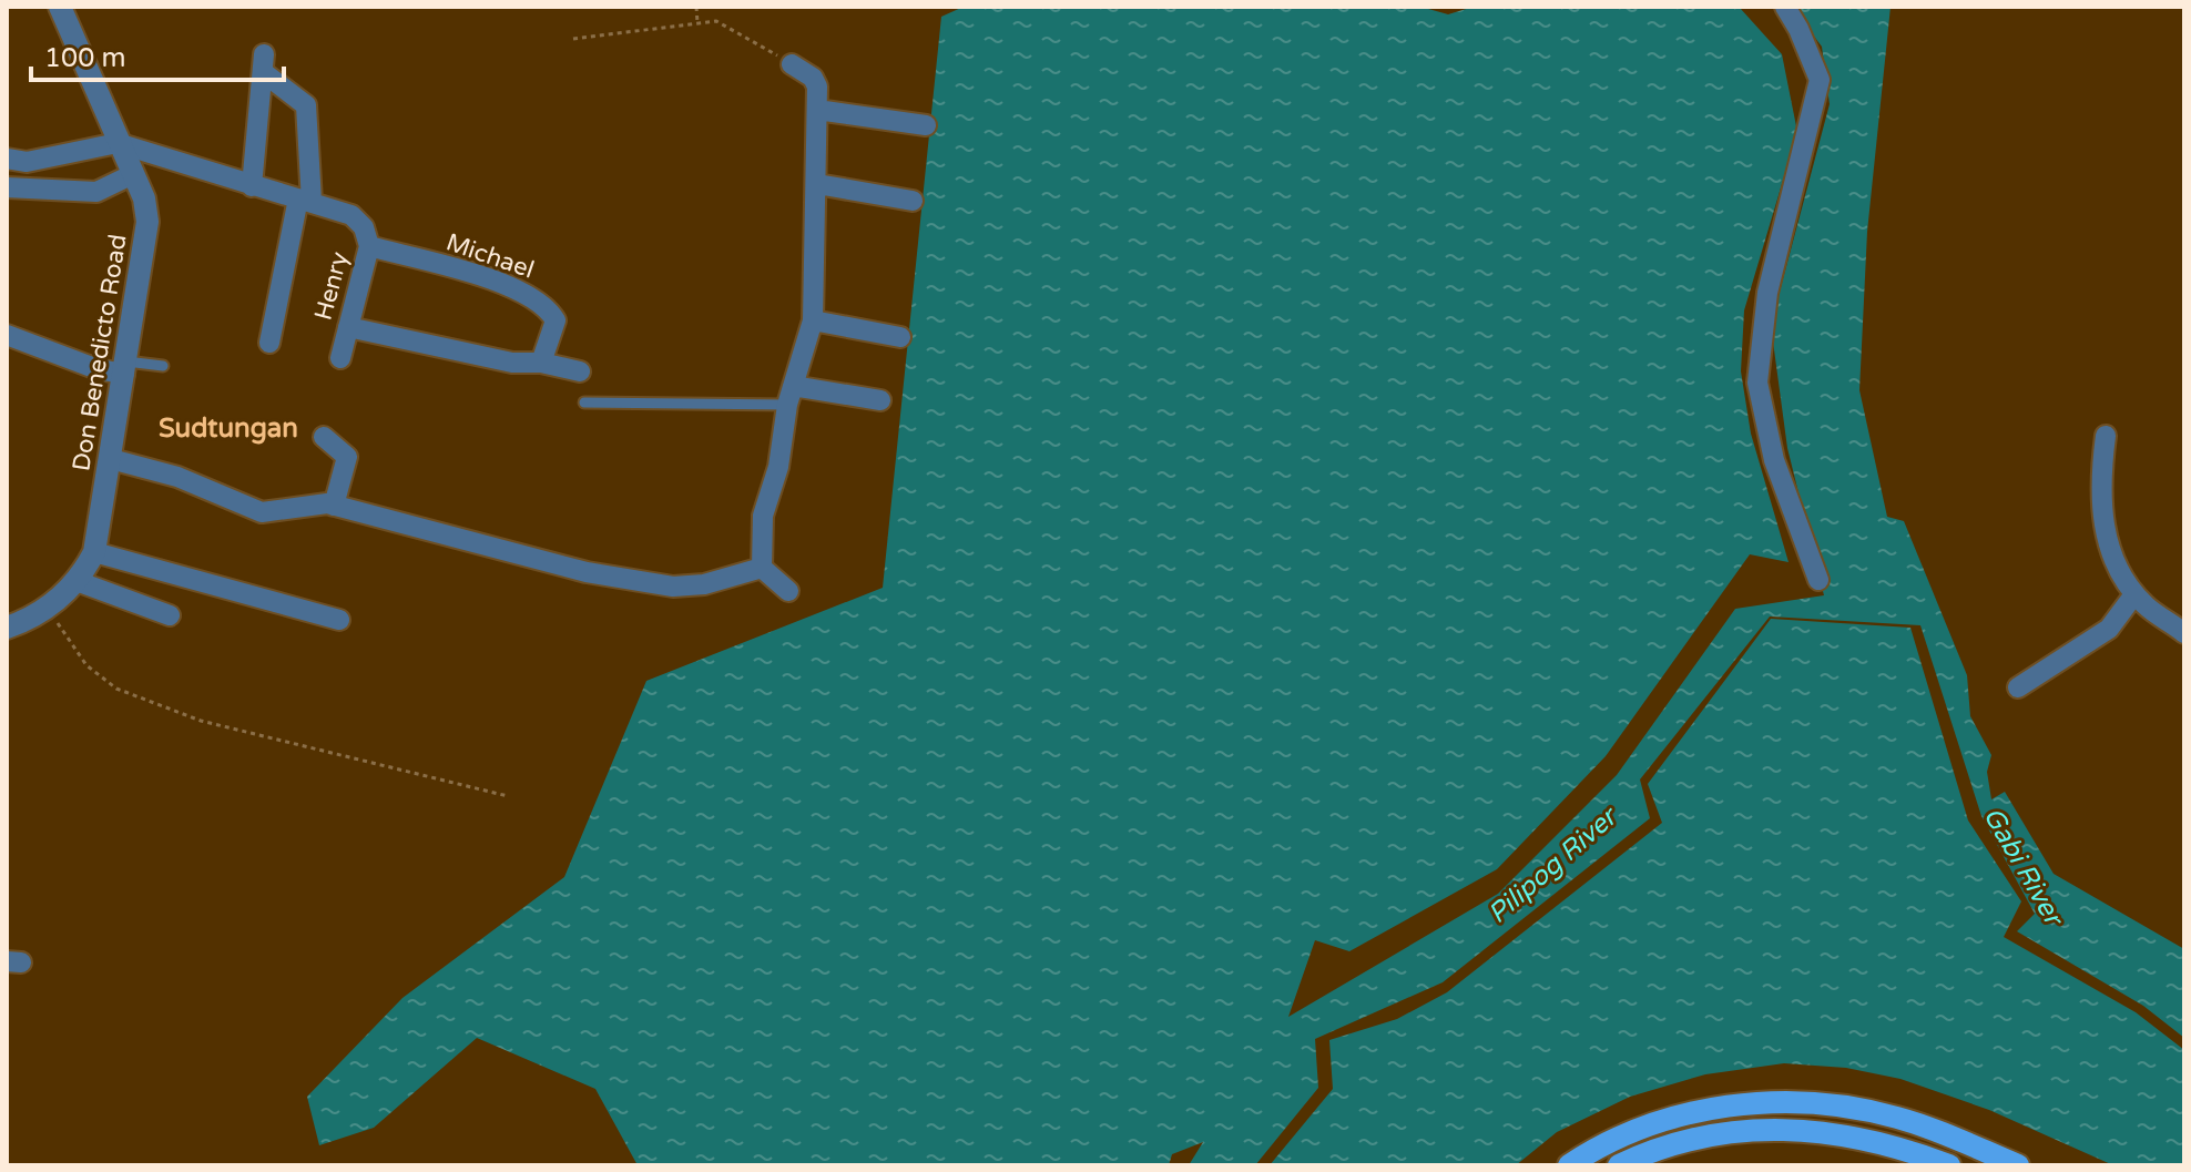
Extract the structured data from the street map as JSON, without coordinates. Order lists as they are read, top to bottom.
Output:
{
  "streets": {
    "street": ["Michael", "Henry", "Don Benedicto Road"]
  },
  "crossings": [
    ["Michael", "Henry"],
    ["Michael", "Don Benedicto Road"]
  ],
  "districts": ["Sudtungan"],
  "water": ["Pilipog River", "Gabi River"],
  "scale_bar": "100 m"
}
